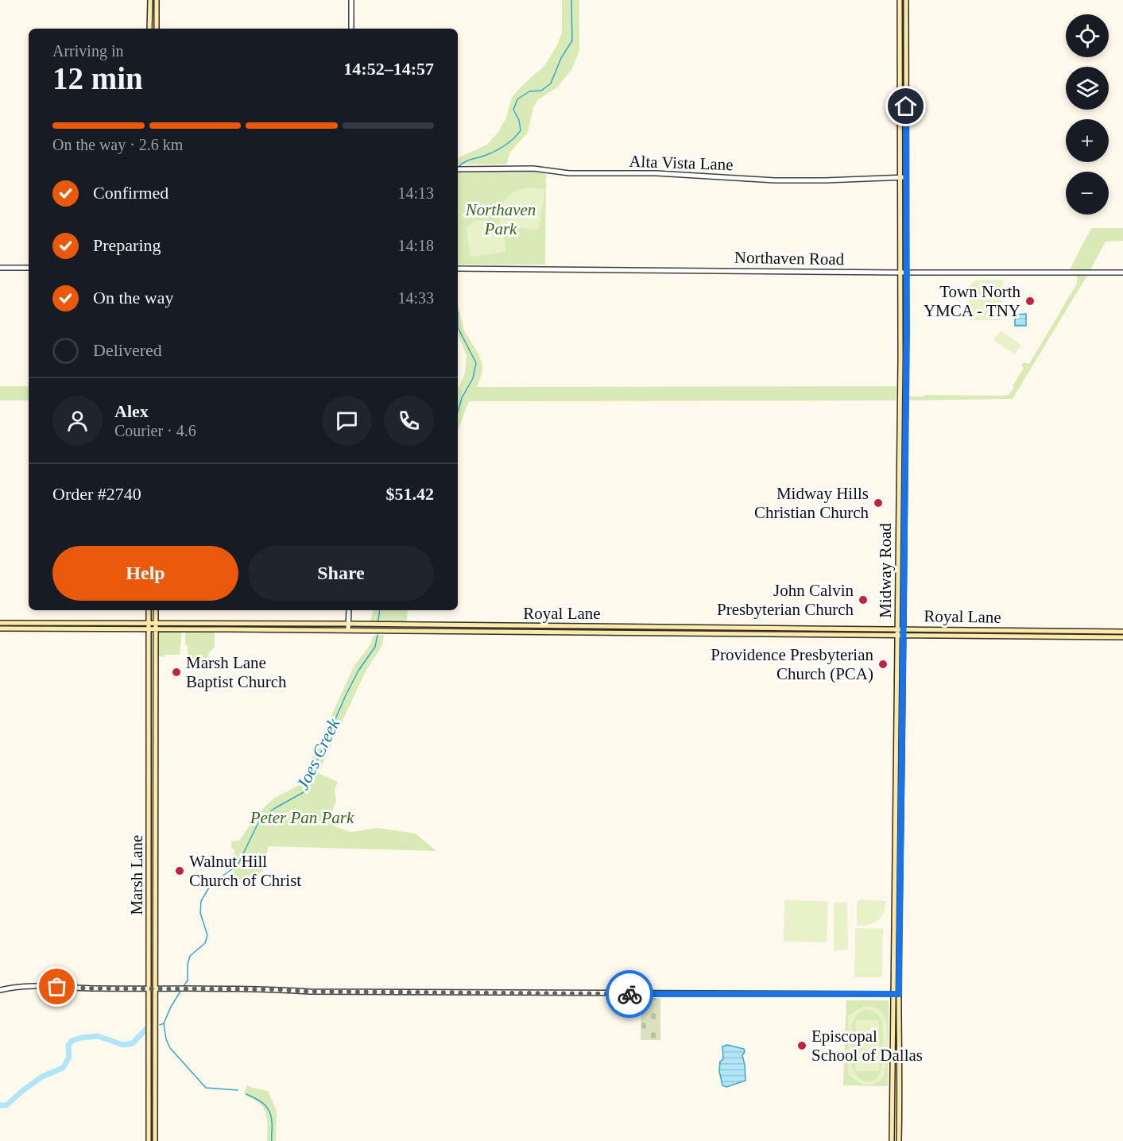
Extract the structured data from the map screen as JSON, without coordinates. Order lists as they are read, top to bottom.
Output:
{
  "streets": {
    "main road": ["Midway Road", "Royal Lane", "Marsh Lane"],
    "street": ["Alta Vista Lane", "Northaven Road"]
  },
  "crossings": [
    ["Alta Vista Lane", "Midway Road"],
    ["Northaven Road", "Midway Road"],
    ["Midway Road", "Royal Lane"],
    ["Royal Lane", "Marsh Lane"]
  ],
  "water": ["Joes Creek"],
  "parks": ["Northaven Park", "Peter Pan Park"],
  "places": [
    "Town North YMCA - TNY",
    "Midway Hills Christian Church",
    "John Calvin Presbyterian Church",
    "Providence Presbyterian Church (PCA)",
    "Marsh Lane Baptist Church",
    "Walnut Hill Church of Christ",
    "Episcopal School of Dallas"
  ],
  "page": {
    "map_buttons": ["+", "−"],
    "heading": ["12 min", "Arriving in", "14:52–14:57"],
    "panel": [
      "Alex",
      "Courier · 4.6",
      "Order #2740",
      "$51.42"
    ],
    "bar": "On the way · 2.6 km",
    "list": [
      ["Confirmed", "14:13"],
      ["Preparing", "14:18"],
      ["On the way", "14:33"],
      "Delivered"
    ],
    "buttons": ["Help", "Share"]
  }
}
